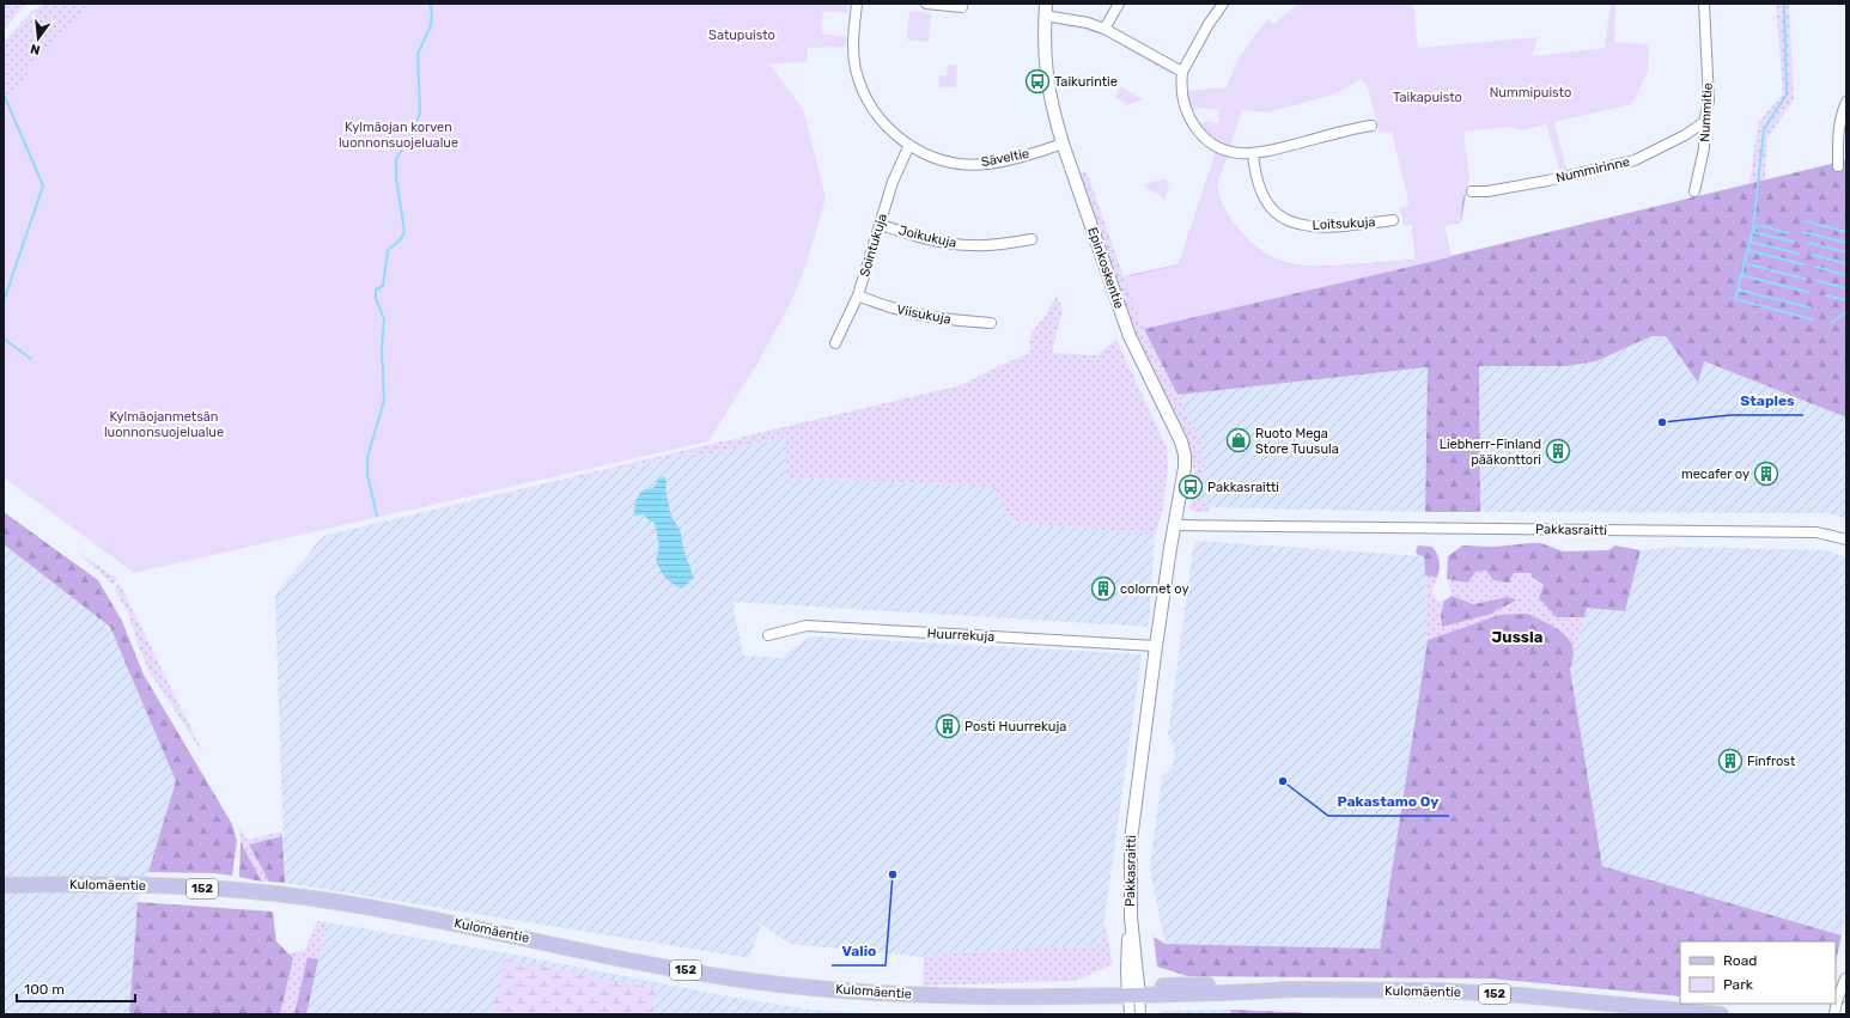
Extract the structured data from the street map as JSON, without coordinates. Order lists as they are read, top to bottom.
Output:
{
  "streets": {
    "main road": ["Kulomäentie", "152"],
    "street": [
      "Nummitie",
      "Säveltie",
      "Nummirinne",
      "Loitsukuja",
      "Joikukuja",
      "Sointukuja",
      "Epinkoskentie",
      "Viisukuja",
      "Pakkasraitti",
      "Huurrekuja"
    ]
  },
  "crossings": [
    ["Nummitie", "Nummirinne"],
    ["Säveltie", "Sointukuja"],
    ["Säveltie", "Epinkoskentie"],
    ["Joikukuja", "Sointukuja"],
    ["Sointukuja", "Viisukuja"],
    ["Epinkoskentie", "Pakkasraitti"],
    ["Pakkasraitti", "Huurrekuja"],
    ["Pakkasraitti", "Kulomäentie"]
  ],
  "districts": ["Jussla"],
  "parks": [
    "Satupuisto",
    "Nummipuisto",
    "Taikapuisto",
    "Kylmäojan korven luonnonsuojelualue",
    "Kylmäojanmetsän luonnonsuojelualue"
  ],
  "places": {
    "bus stop": ["Taikurintie", "Pakkasraitti"],
    "other": ["Staples", "Pakastamo Oy", "Valio"],
    "shop": ["Ruoto Mega Store Tuusula"],
    "building": [
      "Liebherr-Finland pääkonttori",
      "mecafer oy",
      "colornet oy",
      "Posti Huurrekuja",
      "Finfrost"
    ]
  },
  "legend": ["Road", "Park"],
  "scale_bar": "100 m",
  "north": "bottom"
}
